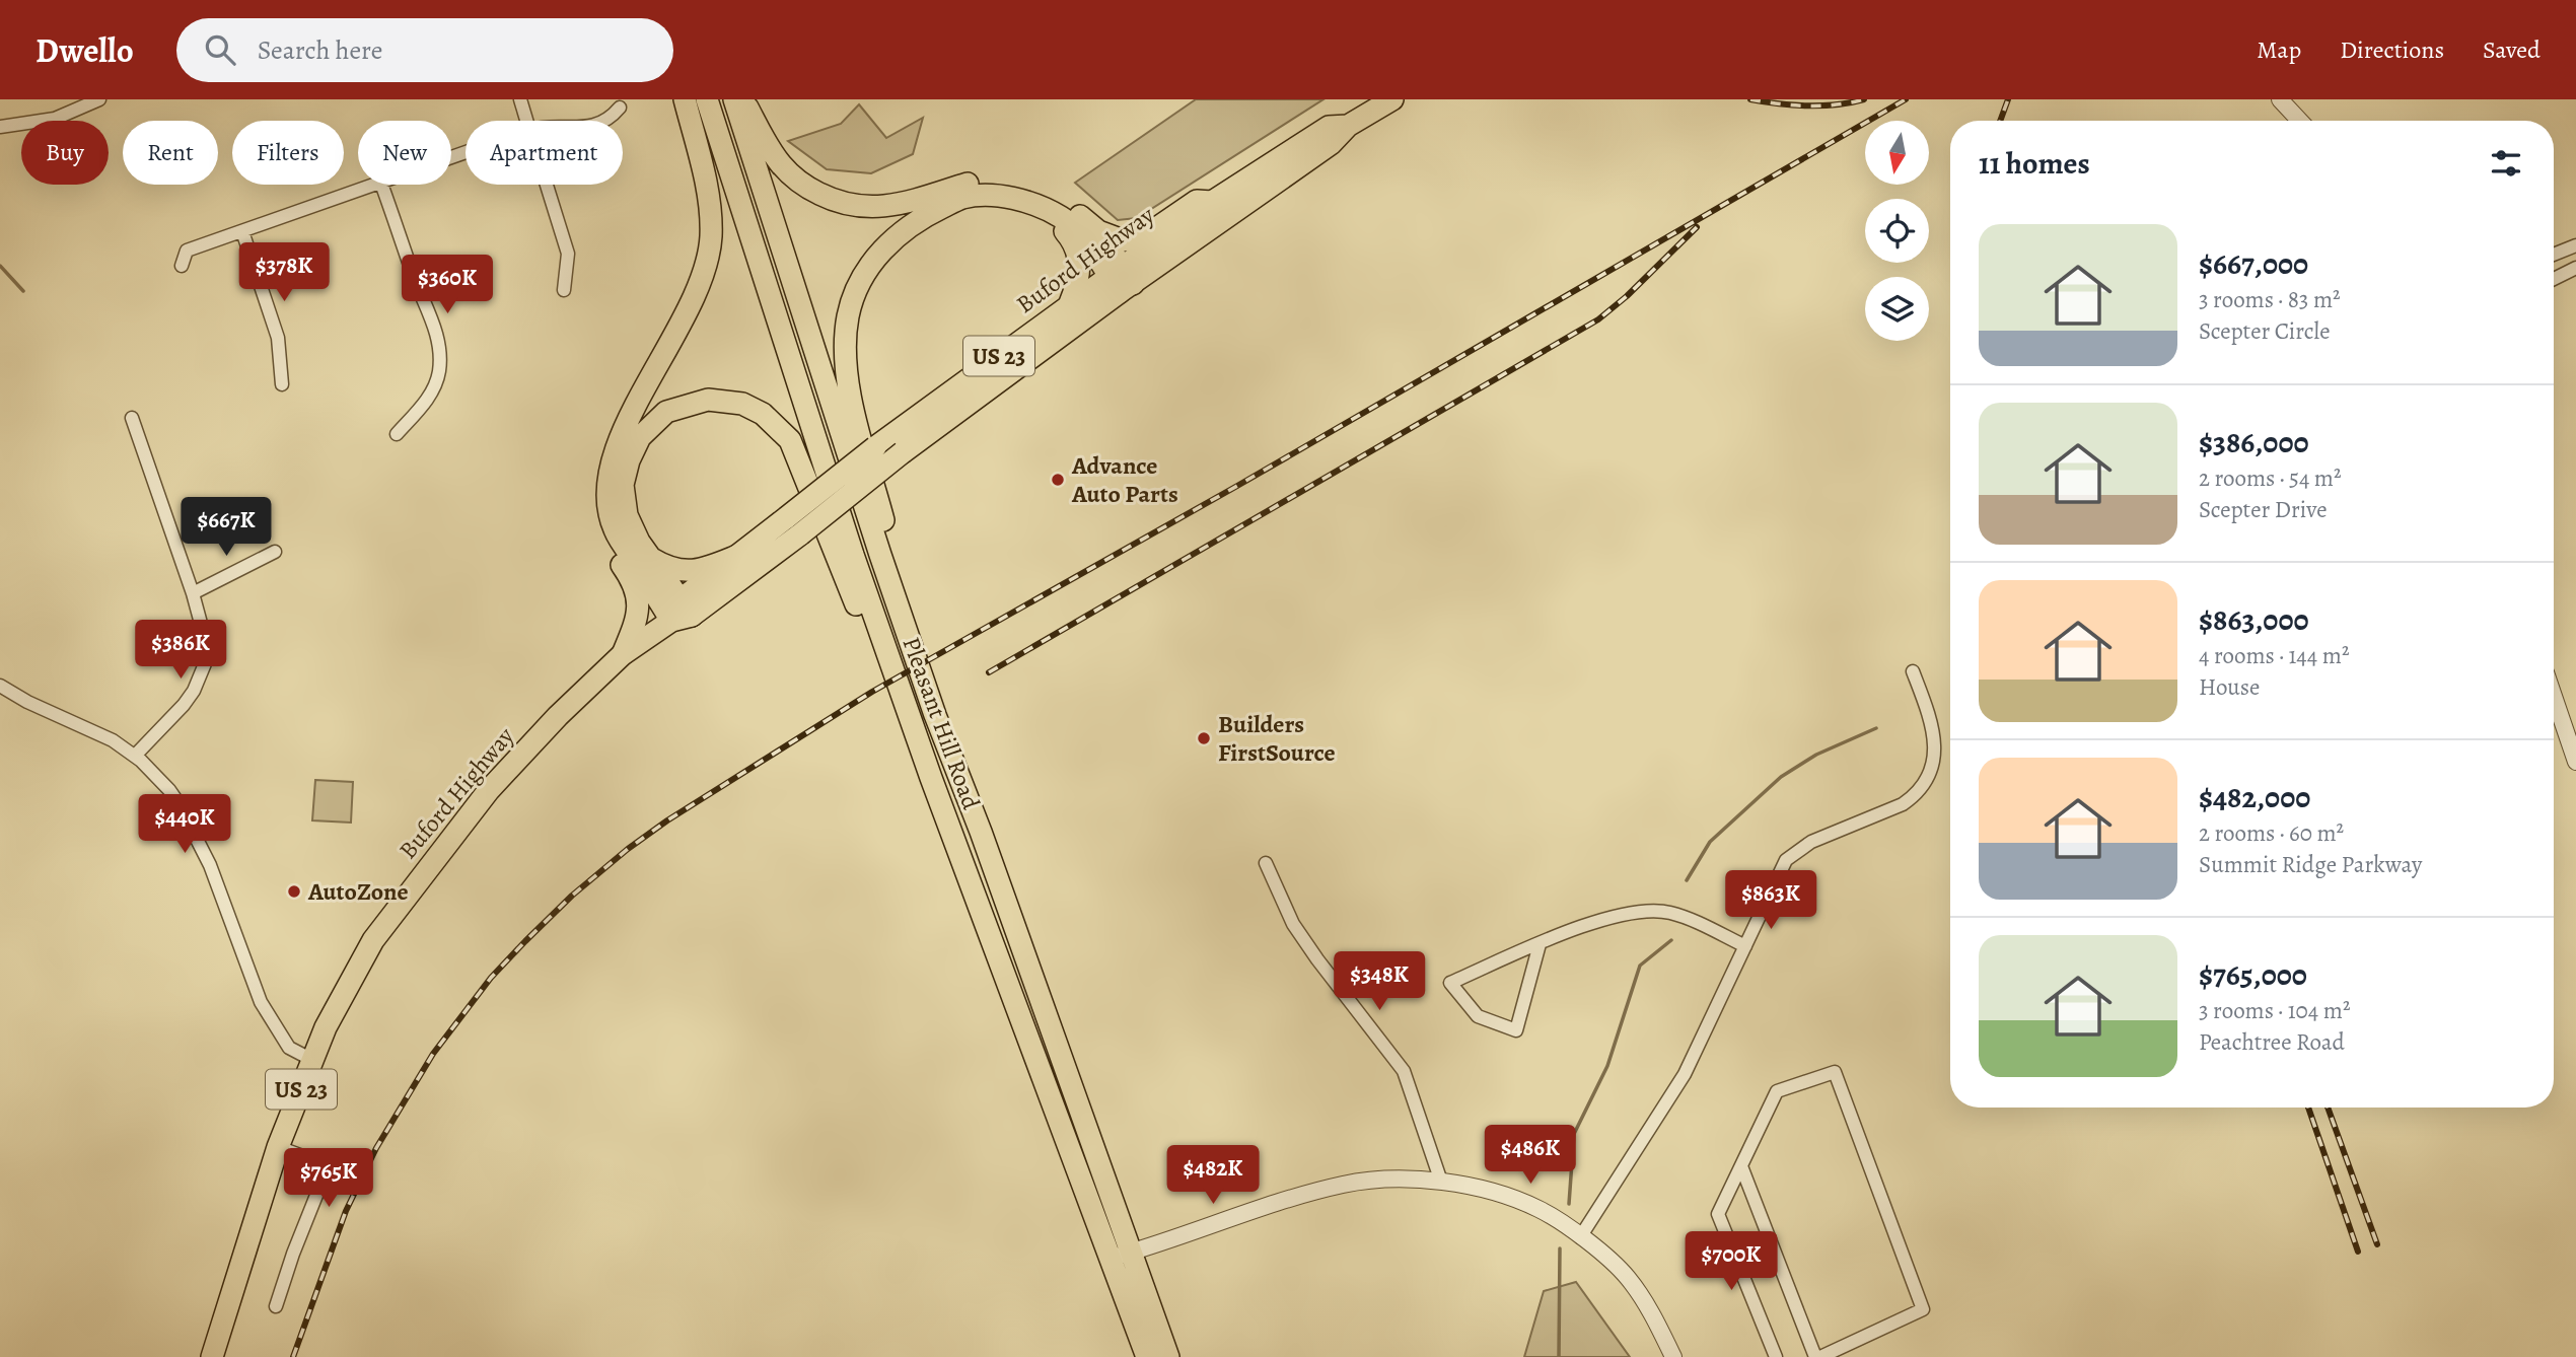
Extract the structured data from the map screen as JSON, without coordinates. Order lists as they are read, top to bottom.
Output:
{
  "streets": {
    "main road": ["Buford Highway", "US 23", "Pleasant Hill Road"]
  },
  "places": ["Advance Auto Parts", "Builders FirstSource", "AutoZone"],
  "north": "bottom",
  "page": {
    "header": "Dwello",
    "search": "Search here",
    "nav": ["Map", "Directions", "Saved"],
    "chip": [
      "Buy",
      "Rent",
      "Filters",
      "New",
      "Apartment"
    ],
    "heading": "11 homes",
    "list": [
      {
        "name": "$667,000",
        "note": "3 rooms · 83 m² · Scepter Circle"
      },
      {
        "name": "$386,000",
        "note": "2 rooms · 54 m² · Scepter Drive"
      },
      {
        "name": "$863,000",
        "note": "4 rooms · 144 m² · House"
      },
      {
        "name": "$482,000",
        "note": "2 rooms · 60 m² · Summit Ridge Parkway"
      },
      {
        "name": "$765,000",
        "note": "3 rooms · 104 m² · Peachtree Road"
      }
    ],
    "price": [
      "$378K",
      "$360K",
      "$667K",
      "$386K",
      "$440K",
      "$863K",
      "$348K",
      "$486K",
      "$482K",
      "$765K",
      "$700K"
    ]
  }
}
